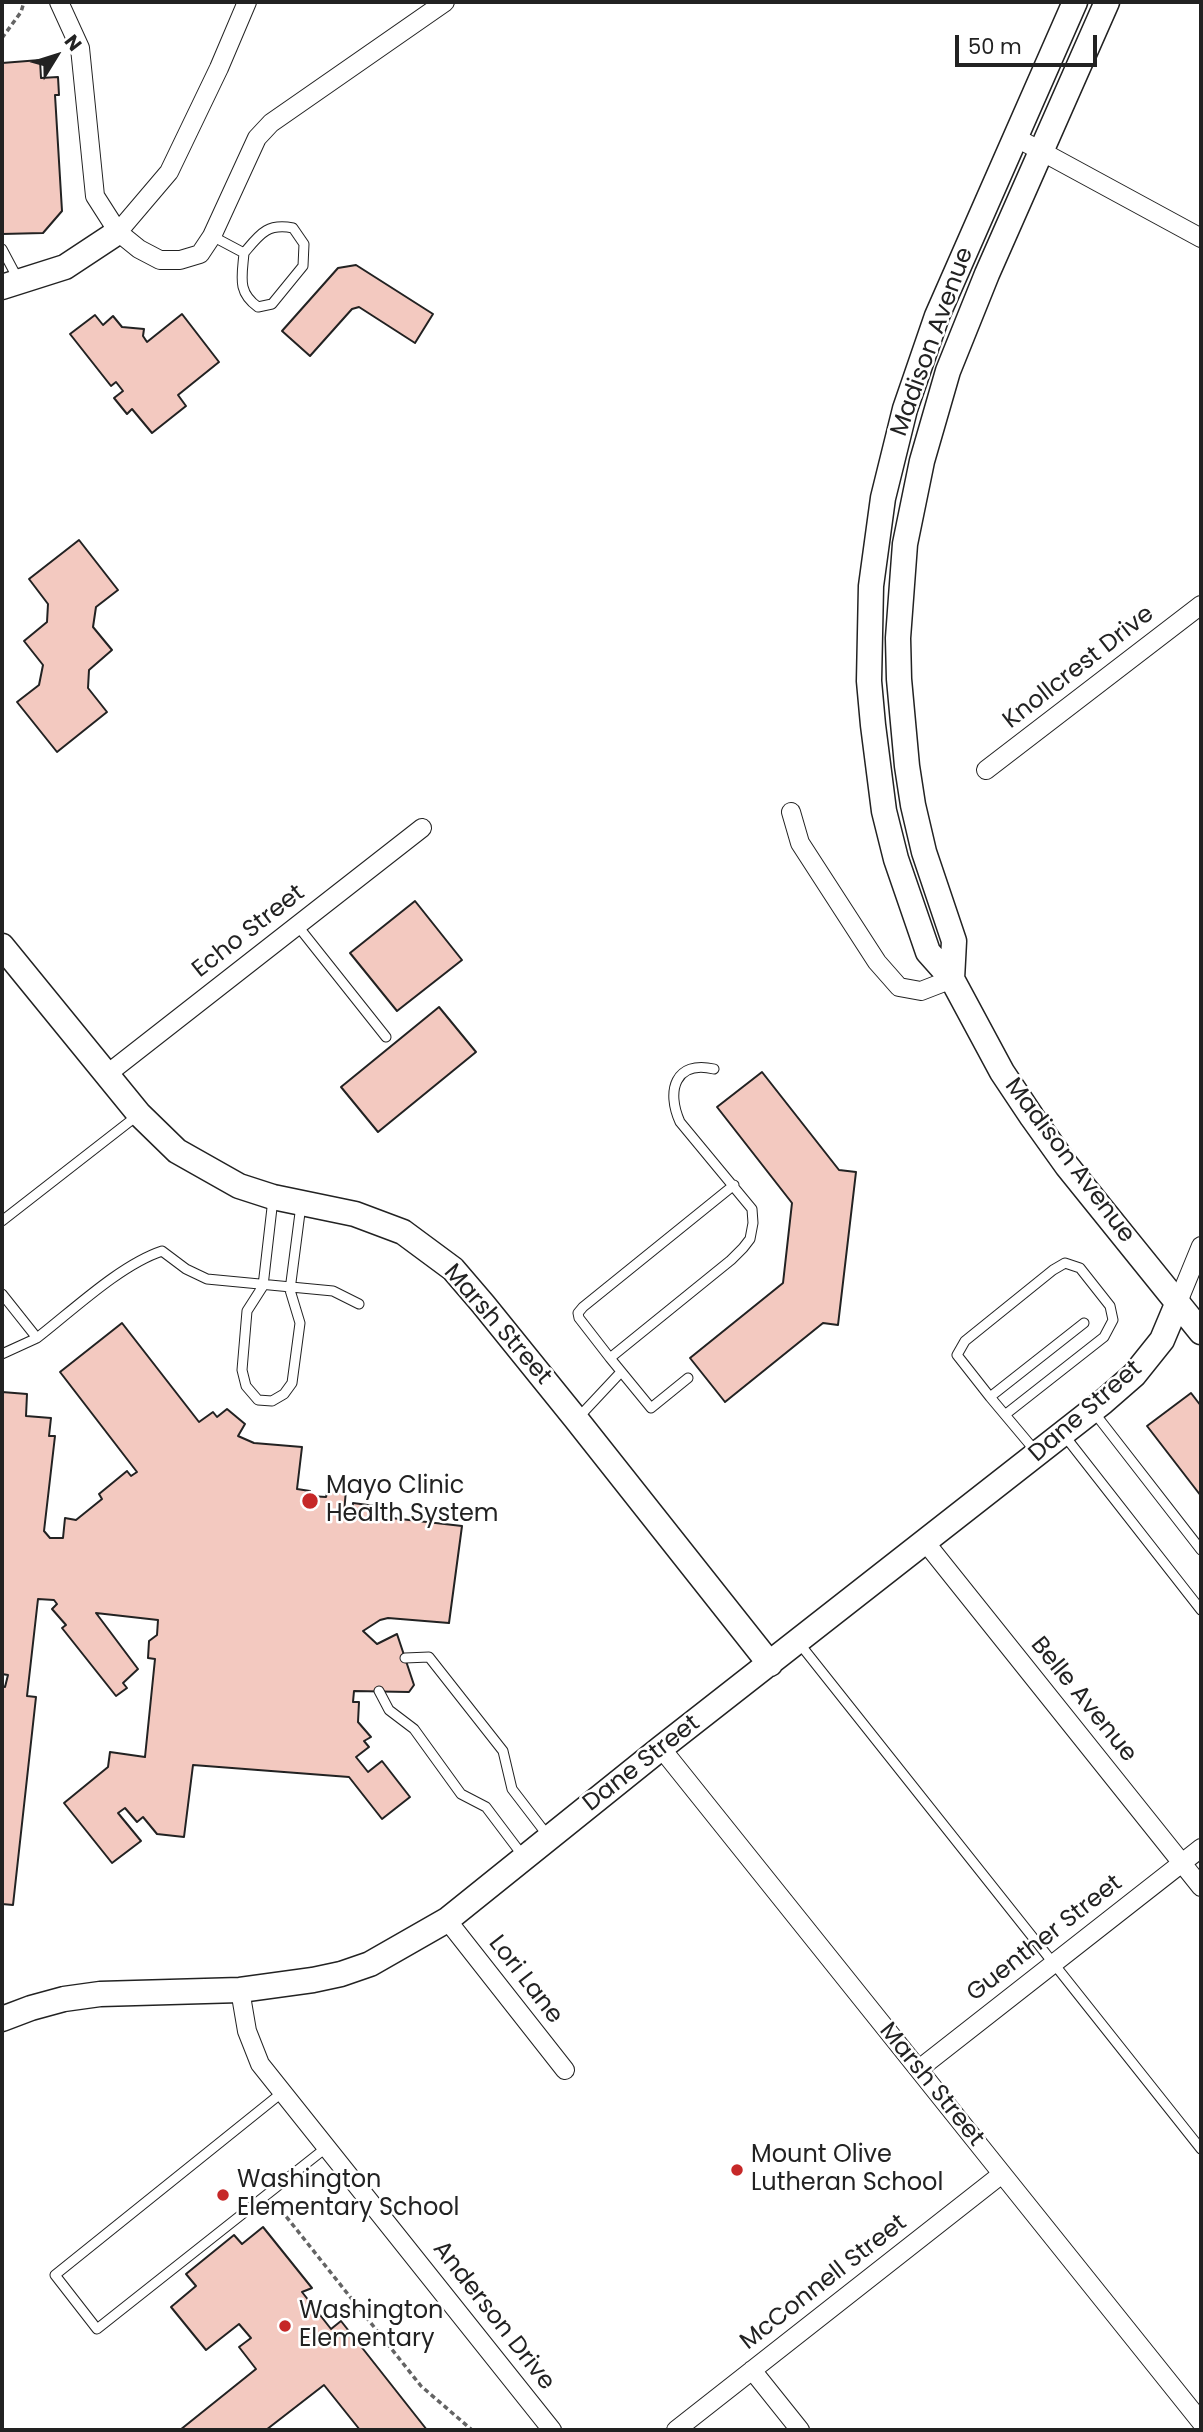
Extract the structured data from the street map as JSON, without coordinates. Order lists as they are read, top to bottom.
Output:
{
  "streets": {
    "street": [
      "Madison Avenue",
      "Knollcrest Drive",
      "Echo Street",
      "Marsh Street",
      "Dane Street",
      "Belle Avenue",
      "Guenther Street",
      "Lori Lane",
      "McConnell Street",
      "Anderson Drive"
    ]
  },
  "crossings": [
    ["Madison Avenue", "Dane Street"],
    ["Echo Street", "Marsh Street"],
    ["Marsh Street", "Dane Street"],
    ["Marsh Street", "Guenther Street"],
    ["Marsh Street", "McConnell Street"],
    ["Dane Street", "Belle Avenue"],
    ["Dane Street", "Lori Lane"],
    ["Dane Street", "Anderson Drive"],
    ["Belle Avenue", "Guenther Street"]
  ],
  "places": [
    "Mayo Clinic Health System",
    "Mount Olive Lutheran School",
    "Washington Elementary School",
    "Washington Elementary"
  ],
  "scale_bar": "50 m",
  "north": "top right"
}
